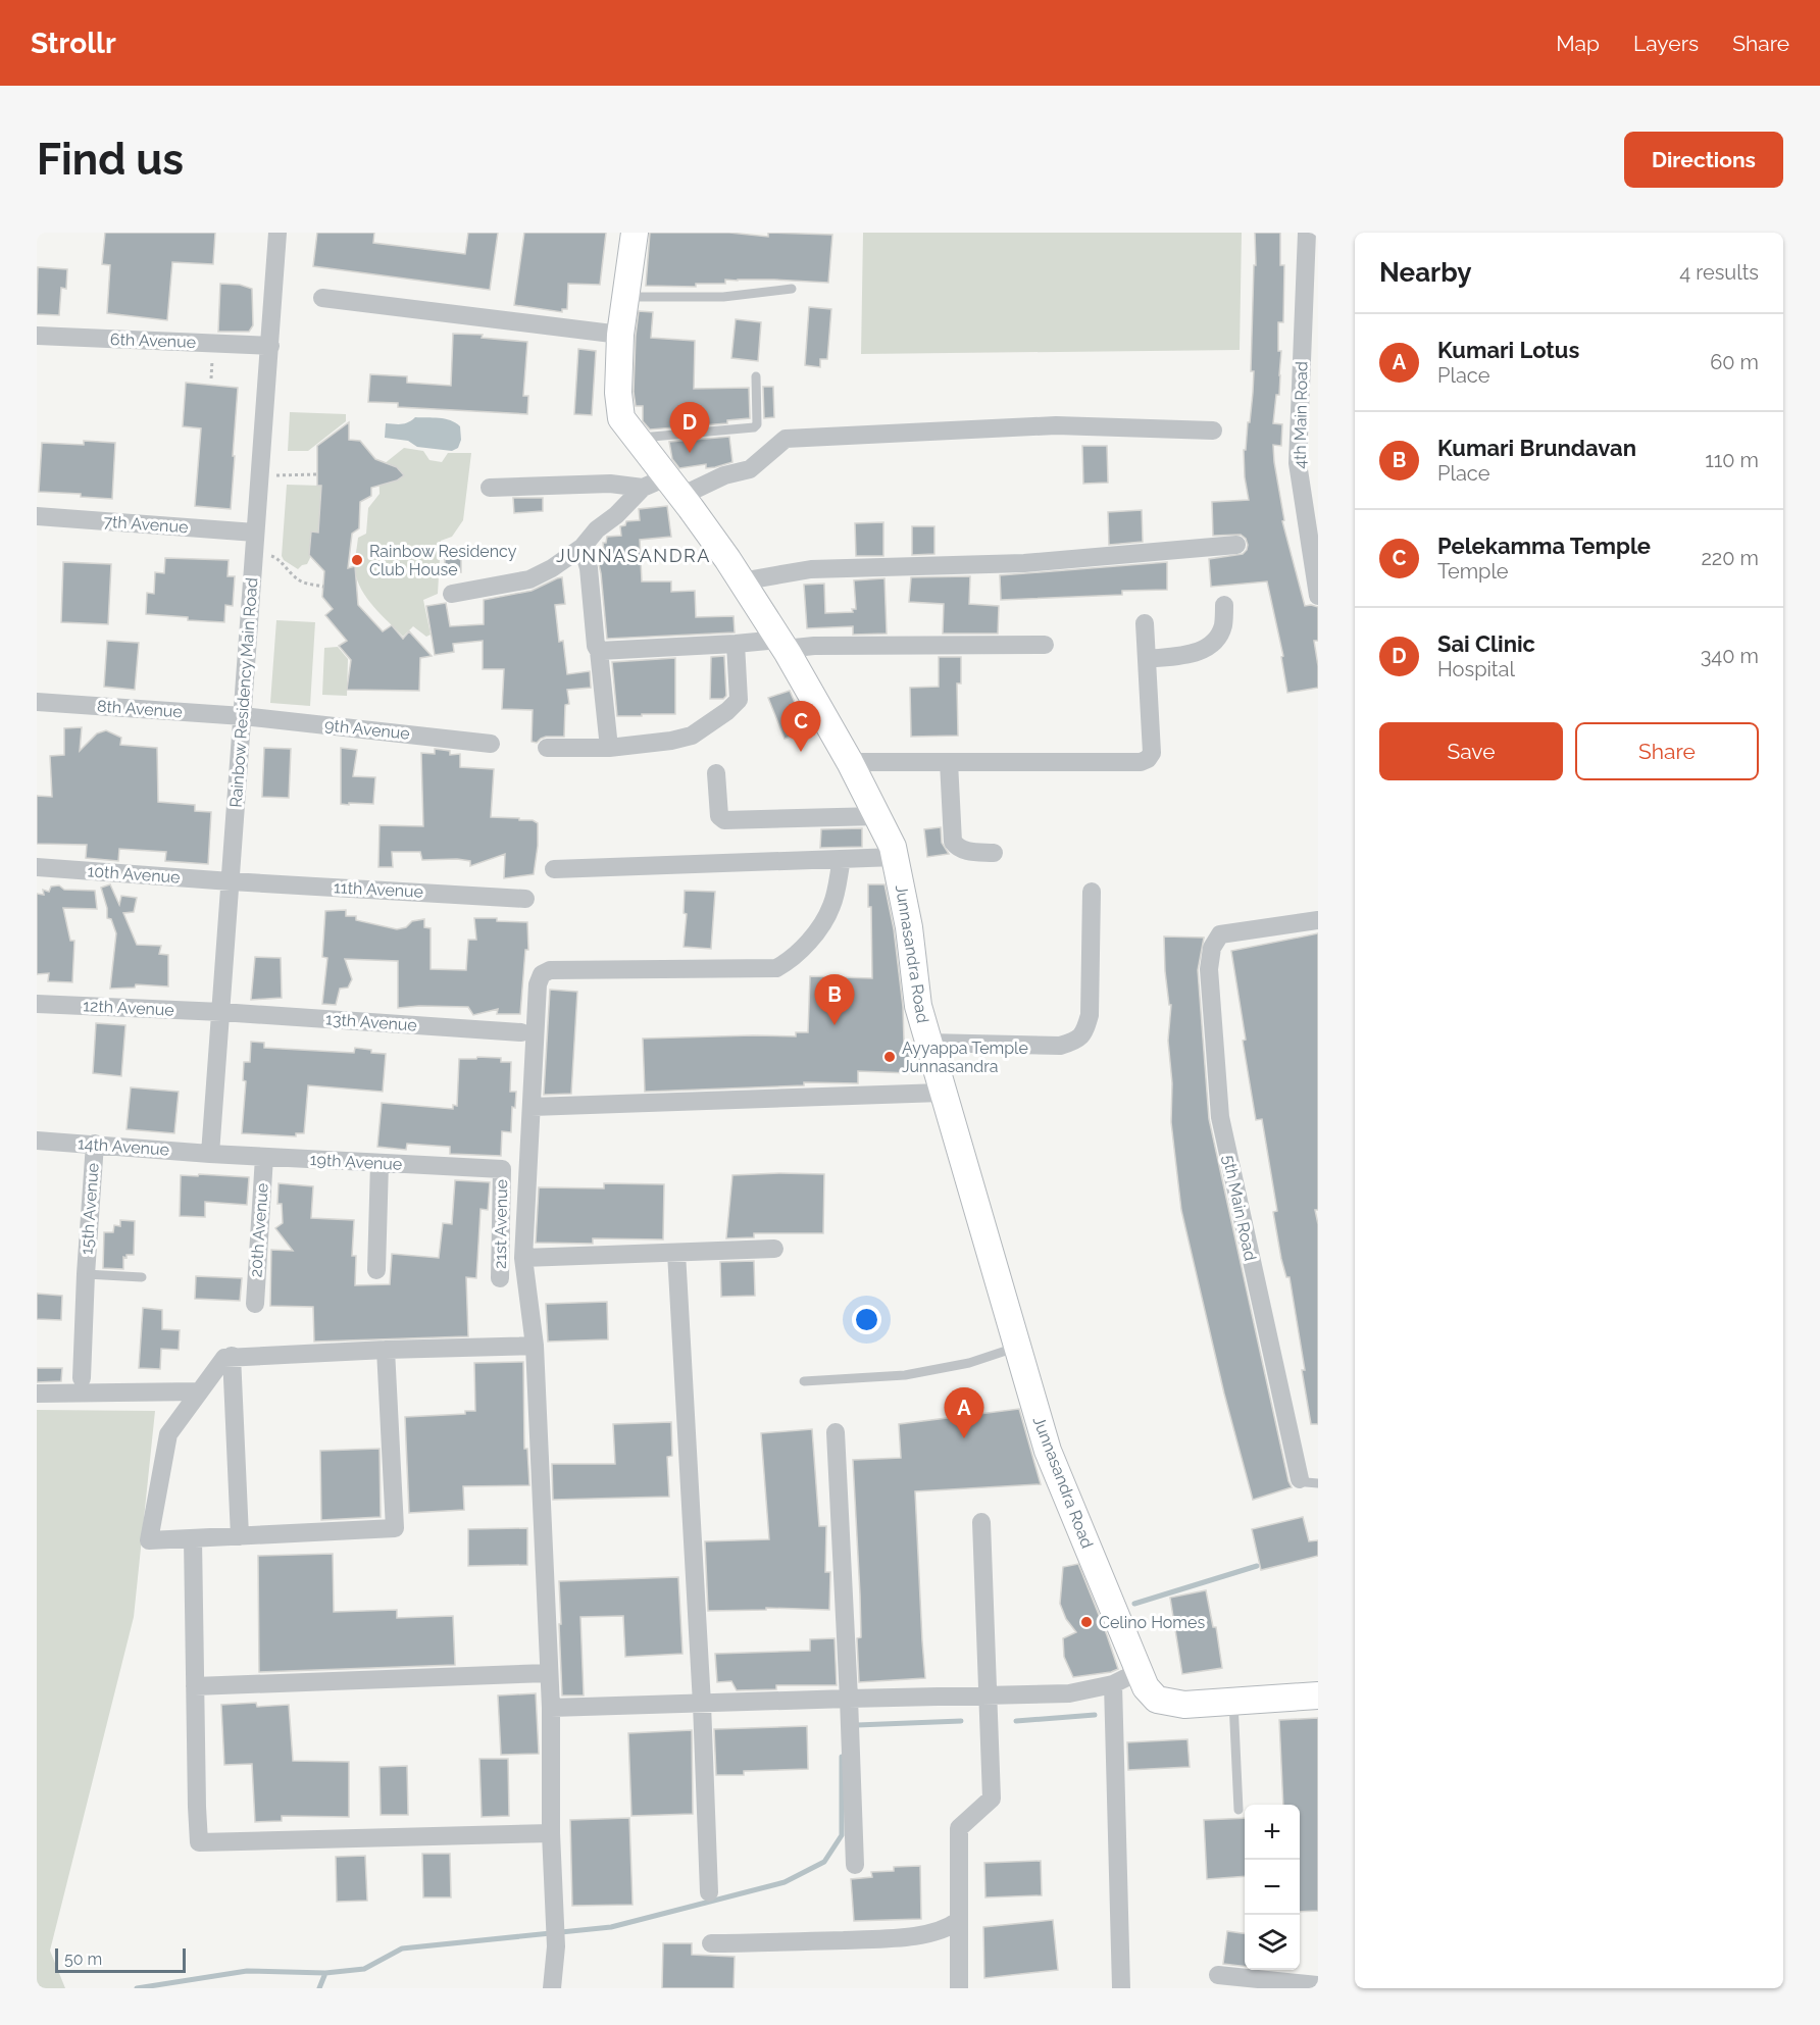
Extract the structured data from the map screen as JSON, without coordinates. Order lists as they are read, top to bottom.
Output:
{
  "streets": {
    "street": [
      "6th Avenue",
      "4th Main Road",
      "7th Avenue",
      "Rainbow Residency Main Road",
      "8th Avenue",
      "9th Avenue",
      "10th Avenue",
      "11th Avenue",
      "Junnasandra Road",
      "12th Avenue",
      "13th Avenue",
      "14th Avenue",
      "19th Avenue",
      "5th Main Road",
      "15th Avenue",
      "21st Avenue",
      "20th Avenue"
    ]
  },
  "crossings": [
    ["6th Avenue", "Rainbow Residency Main Road"],
    ["7th Avenue", "Rainbow Residency Main Road"],
    ["Rainbow Residency Main Road", "8th Avenue"],
    ["Rainbow Residency Main Road", "9th Avenue"],
    ["Rainbow Residency Main Road", "10th Avenue"],
    ["Rainbow Residency Main Road", "11th Avenue"],
    ["Rainbow Residency Main Road", "12th Avenue"],
    ["Rainbow Residency Main Road", "13th Avenue"],
    ["Rainbow Residency Main Road", "14th Avenue"],
    ["Rainbow Residency Main Road", "19th Avenue"],
    ["8th Avenue", "9th Avenue"],
    ["10th Avenue", "11th Avenue"],
    ["12th Avenue", "13th Avenue"],
    ["14th Avenue", "19th Avenue"],
    ["14th Avenue", "15th Avenue"],
    ["19th Avenue", "21st Avenue"],
    ["19th Avenue", "20th Avenue"]
  ],
  "districts": ["JUNNASANDRA"],
  "places": ["Rainbow Residency Club House", "Ayyappa Temple Junnasandra", "Celino Homes"],
  "scale_bar": "50 m",
  "page": {
    "header": "Strollr",
    "nav": ["Map", "Layers", "Share"],
    "buttons": [
      "Directions",
      ["Save", "Share"]
    ],
    "title": "Find us",
    "heading": ["Nearby", "4 results"],
    "list": [
      {
        "mark": "A",
        "name": "Kumari Lotus",
        "note": "Place",
        "value": "60 m"
      },
      {
        "mark": "B",
        "name": "Kumari Brundavan",
        "note": "Place",
        "value": "110 m"
      },
      {
        "mark": "C",
        "name": "Pelekamma Temple",
        "note": "Temple",
        "value": "220 m"
      },
      {
        "mark": "D",
        "name": "Sai Clinic",
        "note": "Hospital",
        "value": "340 m"
      }
    ],
    "pins": [
      "D",
      "C",
      "B",
      "A"
    ],
    "map_buttons": ["+", "−"],
    "scale": "50 m"
  }
}
